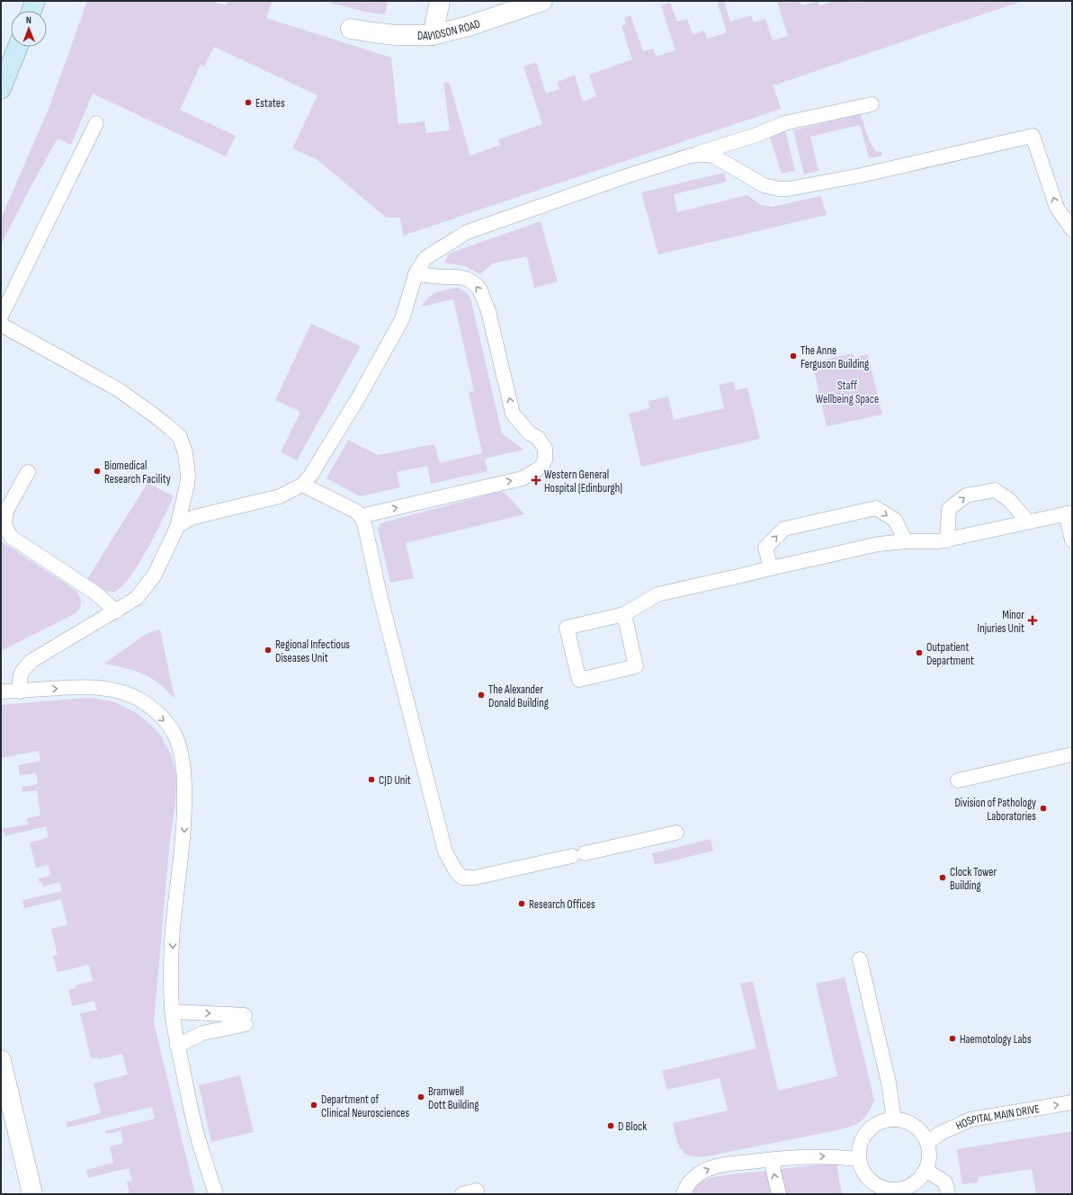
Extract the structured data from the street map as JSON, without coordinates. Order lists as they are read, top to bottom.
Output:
{
  "streets": {
    "street": ["DAVIDSON ROAD"],
    "lane": ["HOSPITAL MAIN DRIVE"]
  },
  "one_way": ["HOSPITAL MAIN DRIVE"],
  "parks": ["Staff Wellbeing Space"],
  "places": {
    "other": [
      "Estates",
      "The Anne Ferguson Building",
      "Biomedical Research Facility",
      "Regional Infectious Diseases Unit",
      "Outpatient Department",
      "The Alexander Donald Building",
      "CJD Unit",
      "Division of Pathology Laboratories",
      "Clock Tower Building",
      "Research Offices",
      "Haemotology Labs",
      "Bramwell Dott Building",
      "Department of Clinical Neurosciences",
      "D Block"
    ],
    "health": ["Western General Hospital (Edinburgh)", "Minor Injuries Unit"]
  },
  "north": "top"
}
